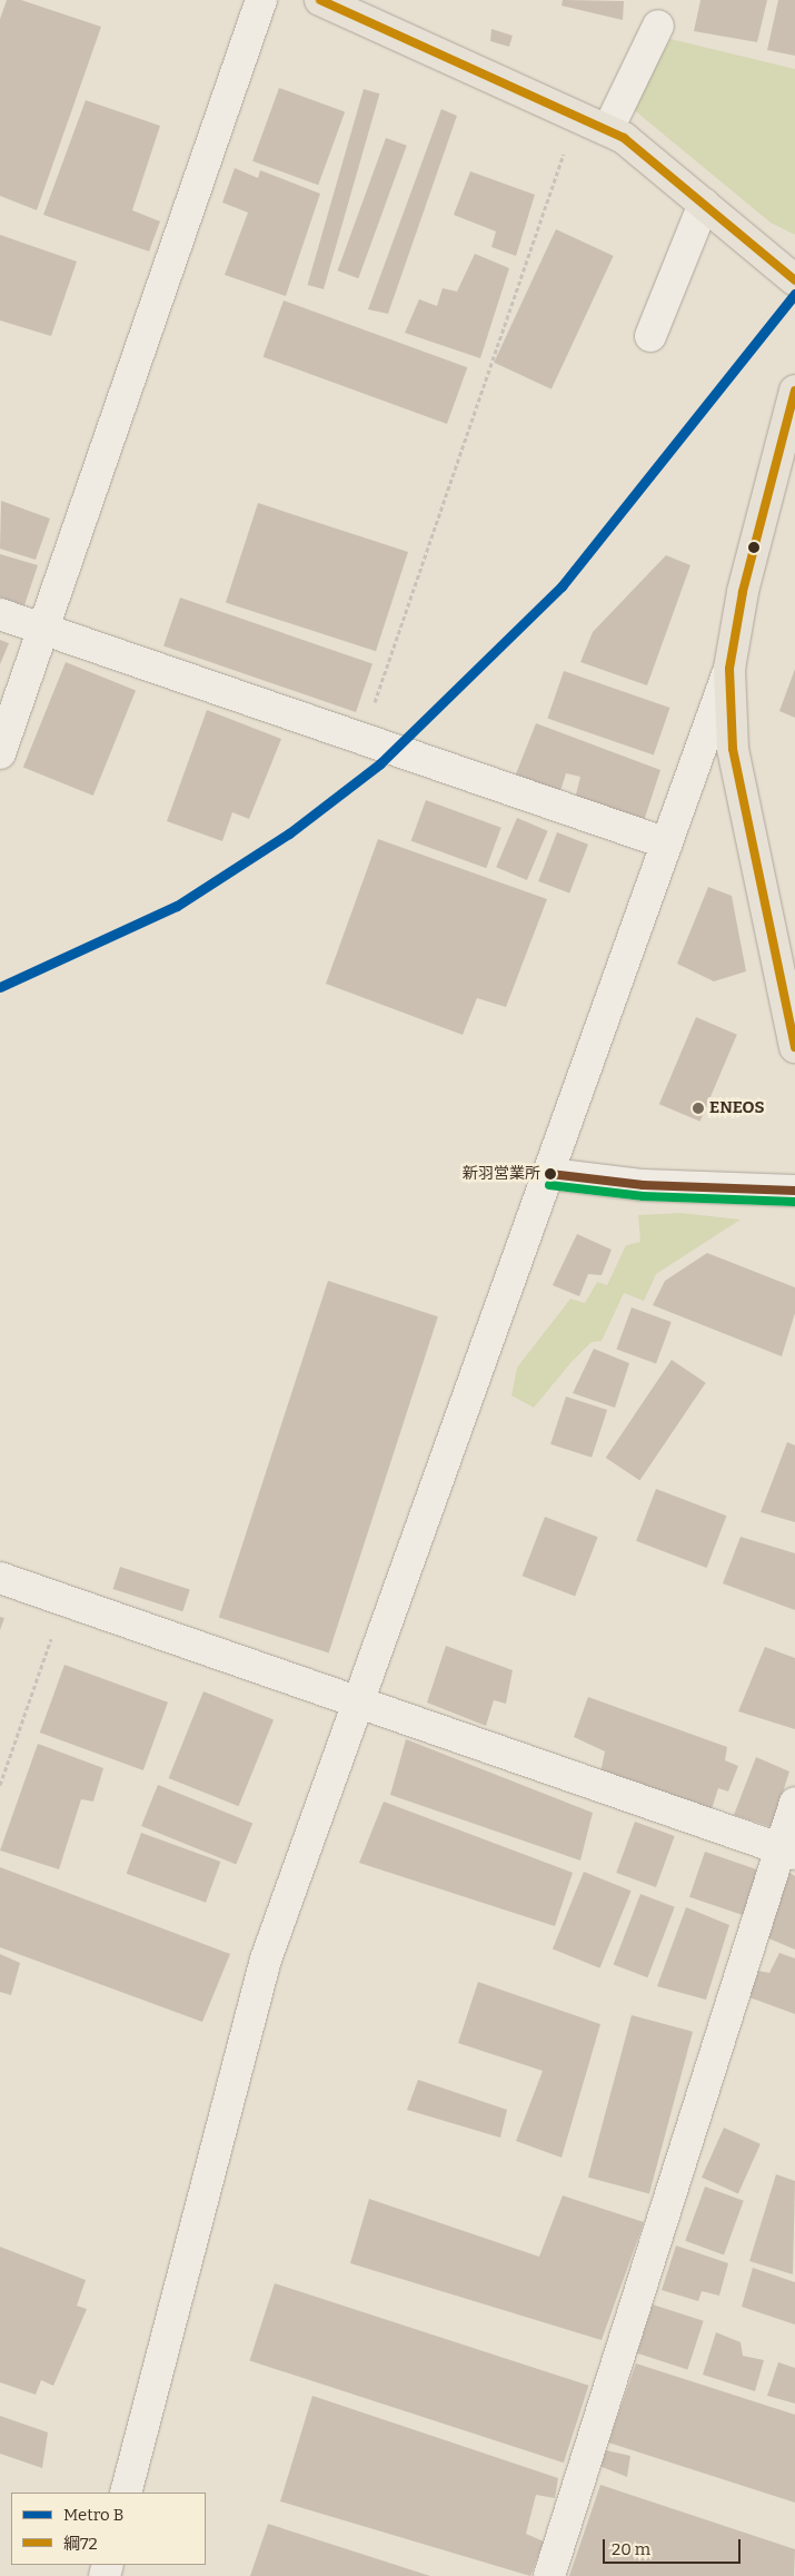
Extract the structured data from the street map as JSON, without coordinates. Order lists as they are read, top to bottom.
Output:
{
  "places": ["ENEOS", "新羽営業所"],
  "lines": ["transit line 綱72", "metro line B"],
  "legend": ["Metro B", "綱72"],
  "scale_bar": "20 m"
}
